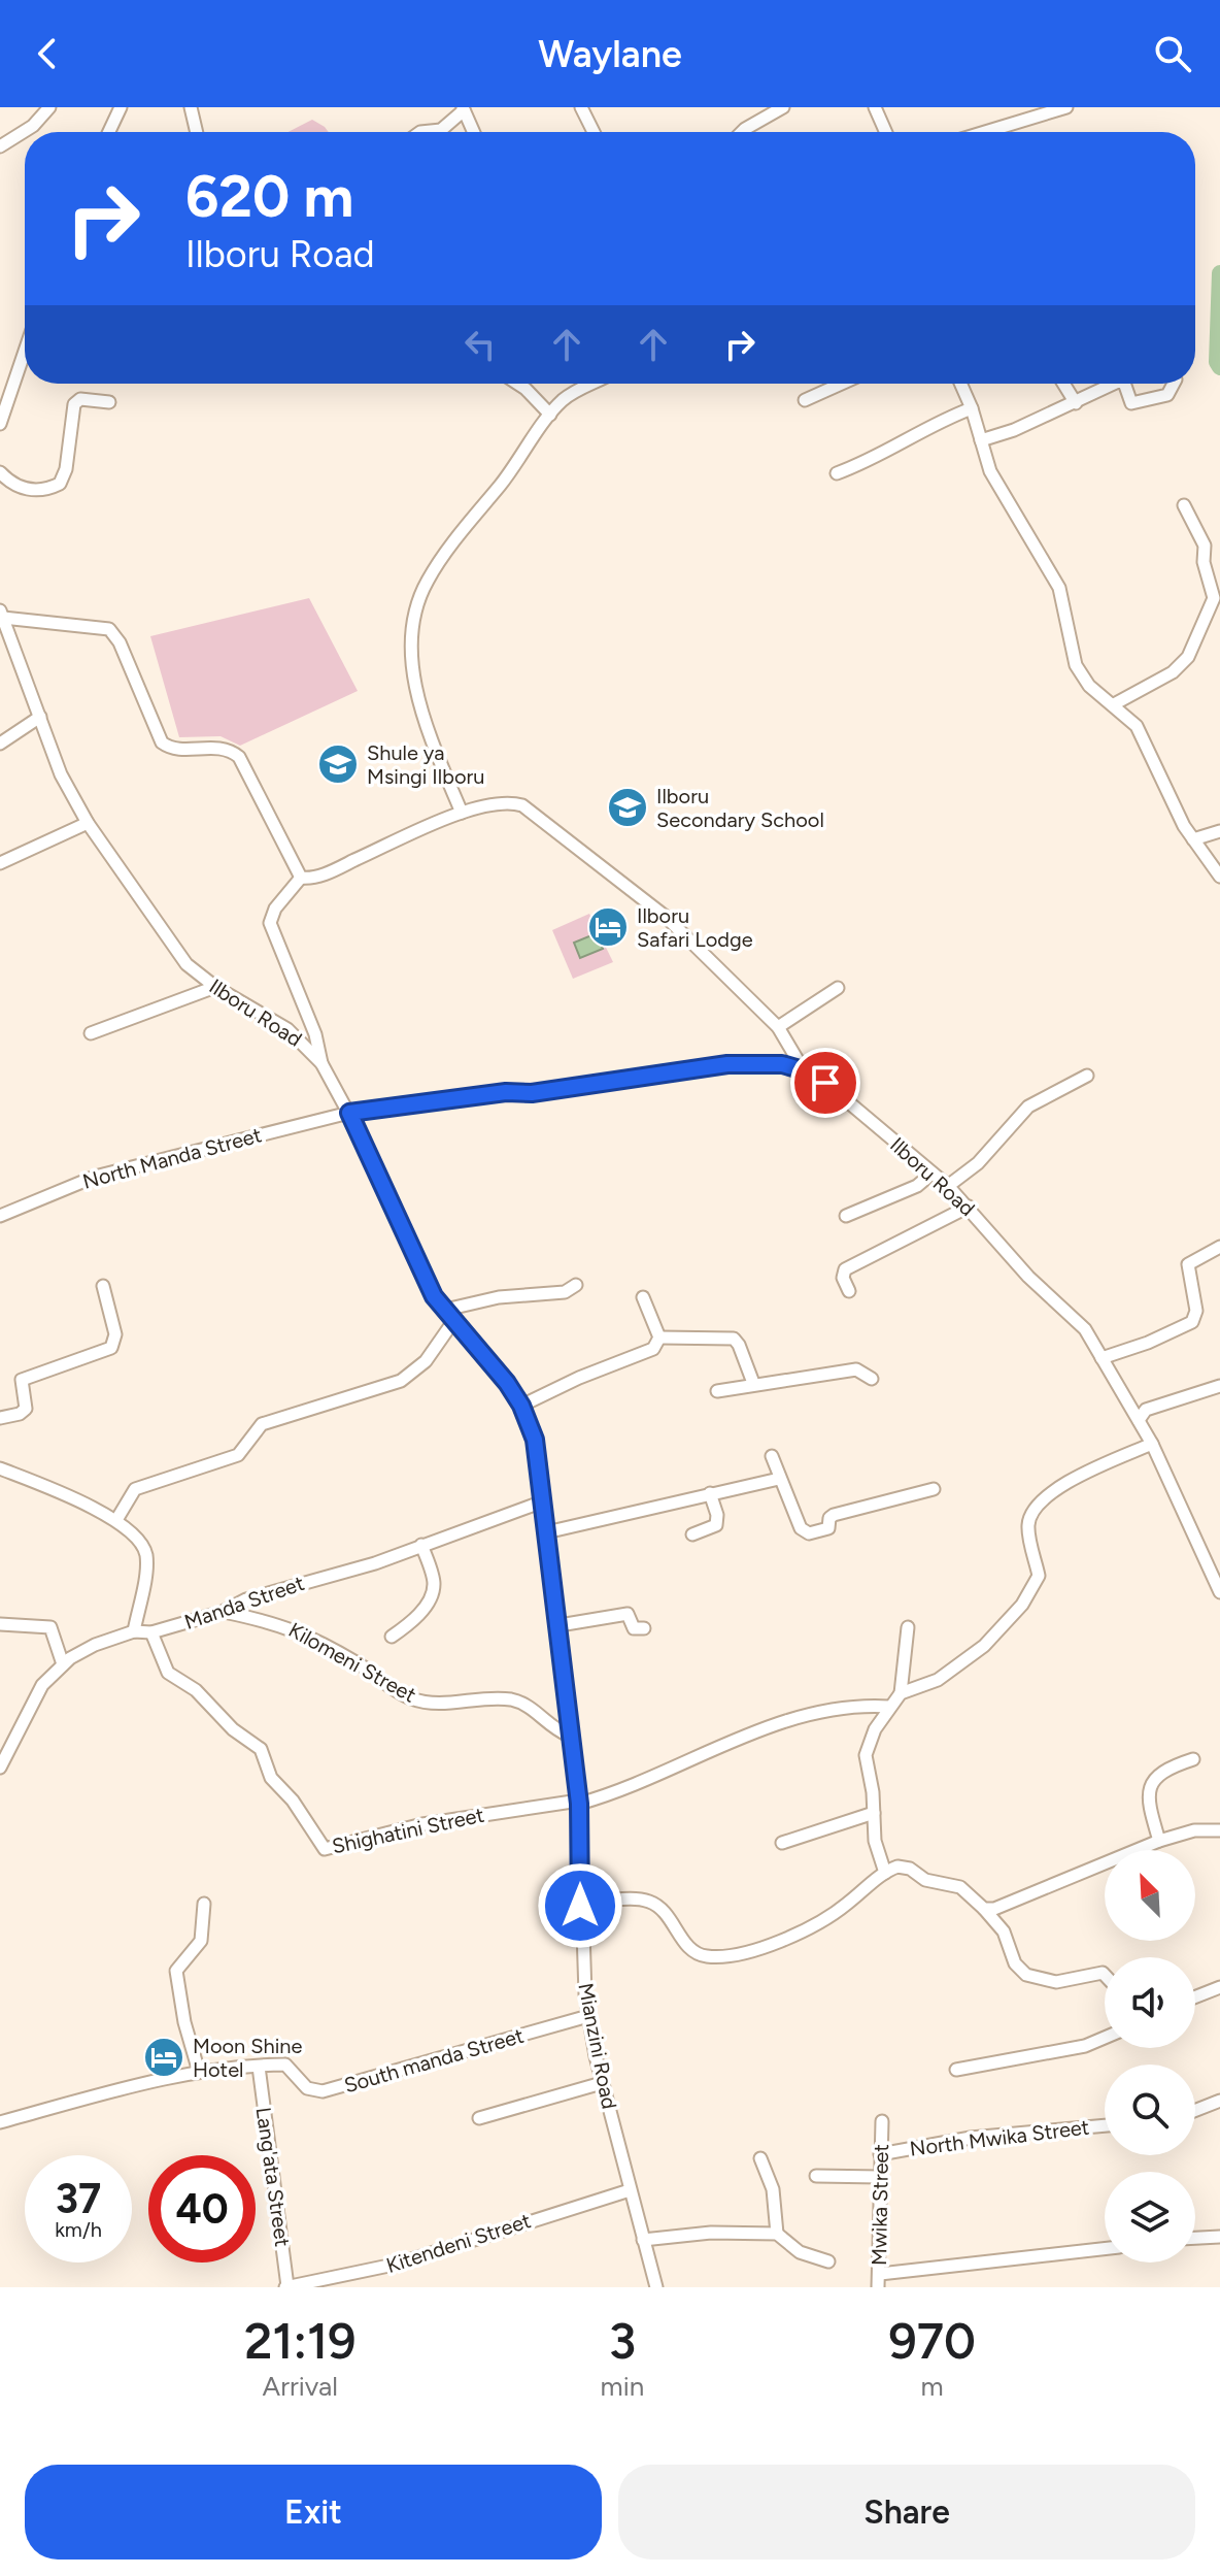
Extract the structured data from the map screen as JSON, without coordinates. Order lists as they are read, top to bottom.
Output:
{
  "streets": {
    "street": [
      "Ilboru Road",
      "North Manda Street",
      "Manda Street",
      "Kilomeni Street",
      "Shighatini Street",
      "Mianzini Road",
      "South manda Street",
      "North Mwika Street",
      "Lang'ata Street",
      "Mwika Street",
      "Kitendeni Street"
    ]
  },
  "crossings": [
    ["Ilboru Road", "North Manda Street"],
    ["Ilboru Road", "Mianzini Road"],
    ["North Manda Street", "Mianzini Road"],
    ["Manda Street", "Kilomeni Street"],
    ["Manda Street", "Shighatini Street"],
    ["Manda Street", "Mianzini Road"],
    ["Kilomeni Street", "Mianzini Road"],
    ["Shighatini Street", "Mianzini Road"],
    ["Mianzini Road", "South manda Street"],
    ["Mianzini Road", "Kitendeni Street"],
    ["South manda Street", "Lang'ata Street"],
    ["North Mwika Street", "Mwika Street"],
    ["Lang'ata Street", "Kitendeni Street"]
  ],
  "places": {
    "school or university": ["Shule ya Msingi Ilboru", "Ilboru Secondary School"],
    "hotel": ["Ilboru Safari Lodge", "Moon Shine Hotel"]
  },
  "north": "top left",
  "page": {
    "header": "Waylane",
    "turn": ["620 m", "Ilboru Road"],
    "speed": "37 km/h",
    "limit": "40",
    "eta": [
      "21:19",
      "Arrival",
      "3",
      "min",
      "970",
      "m"
    ],
    "buttons": ["Exit", "Share"]
  }
}
